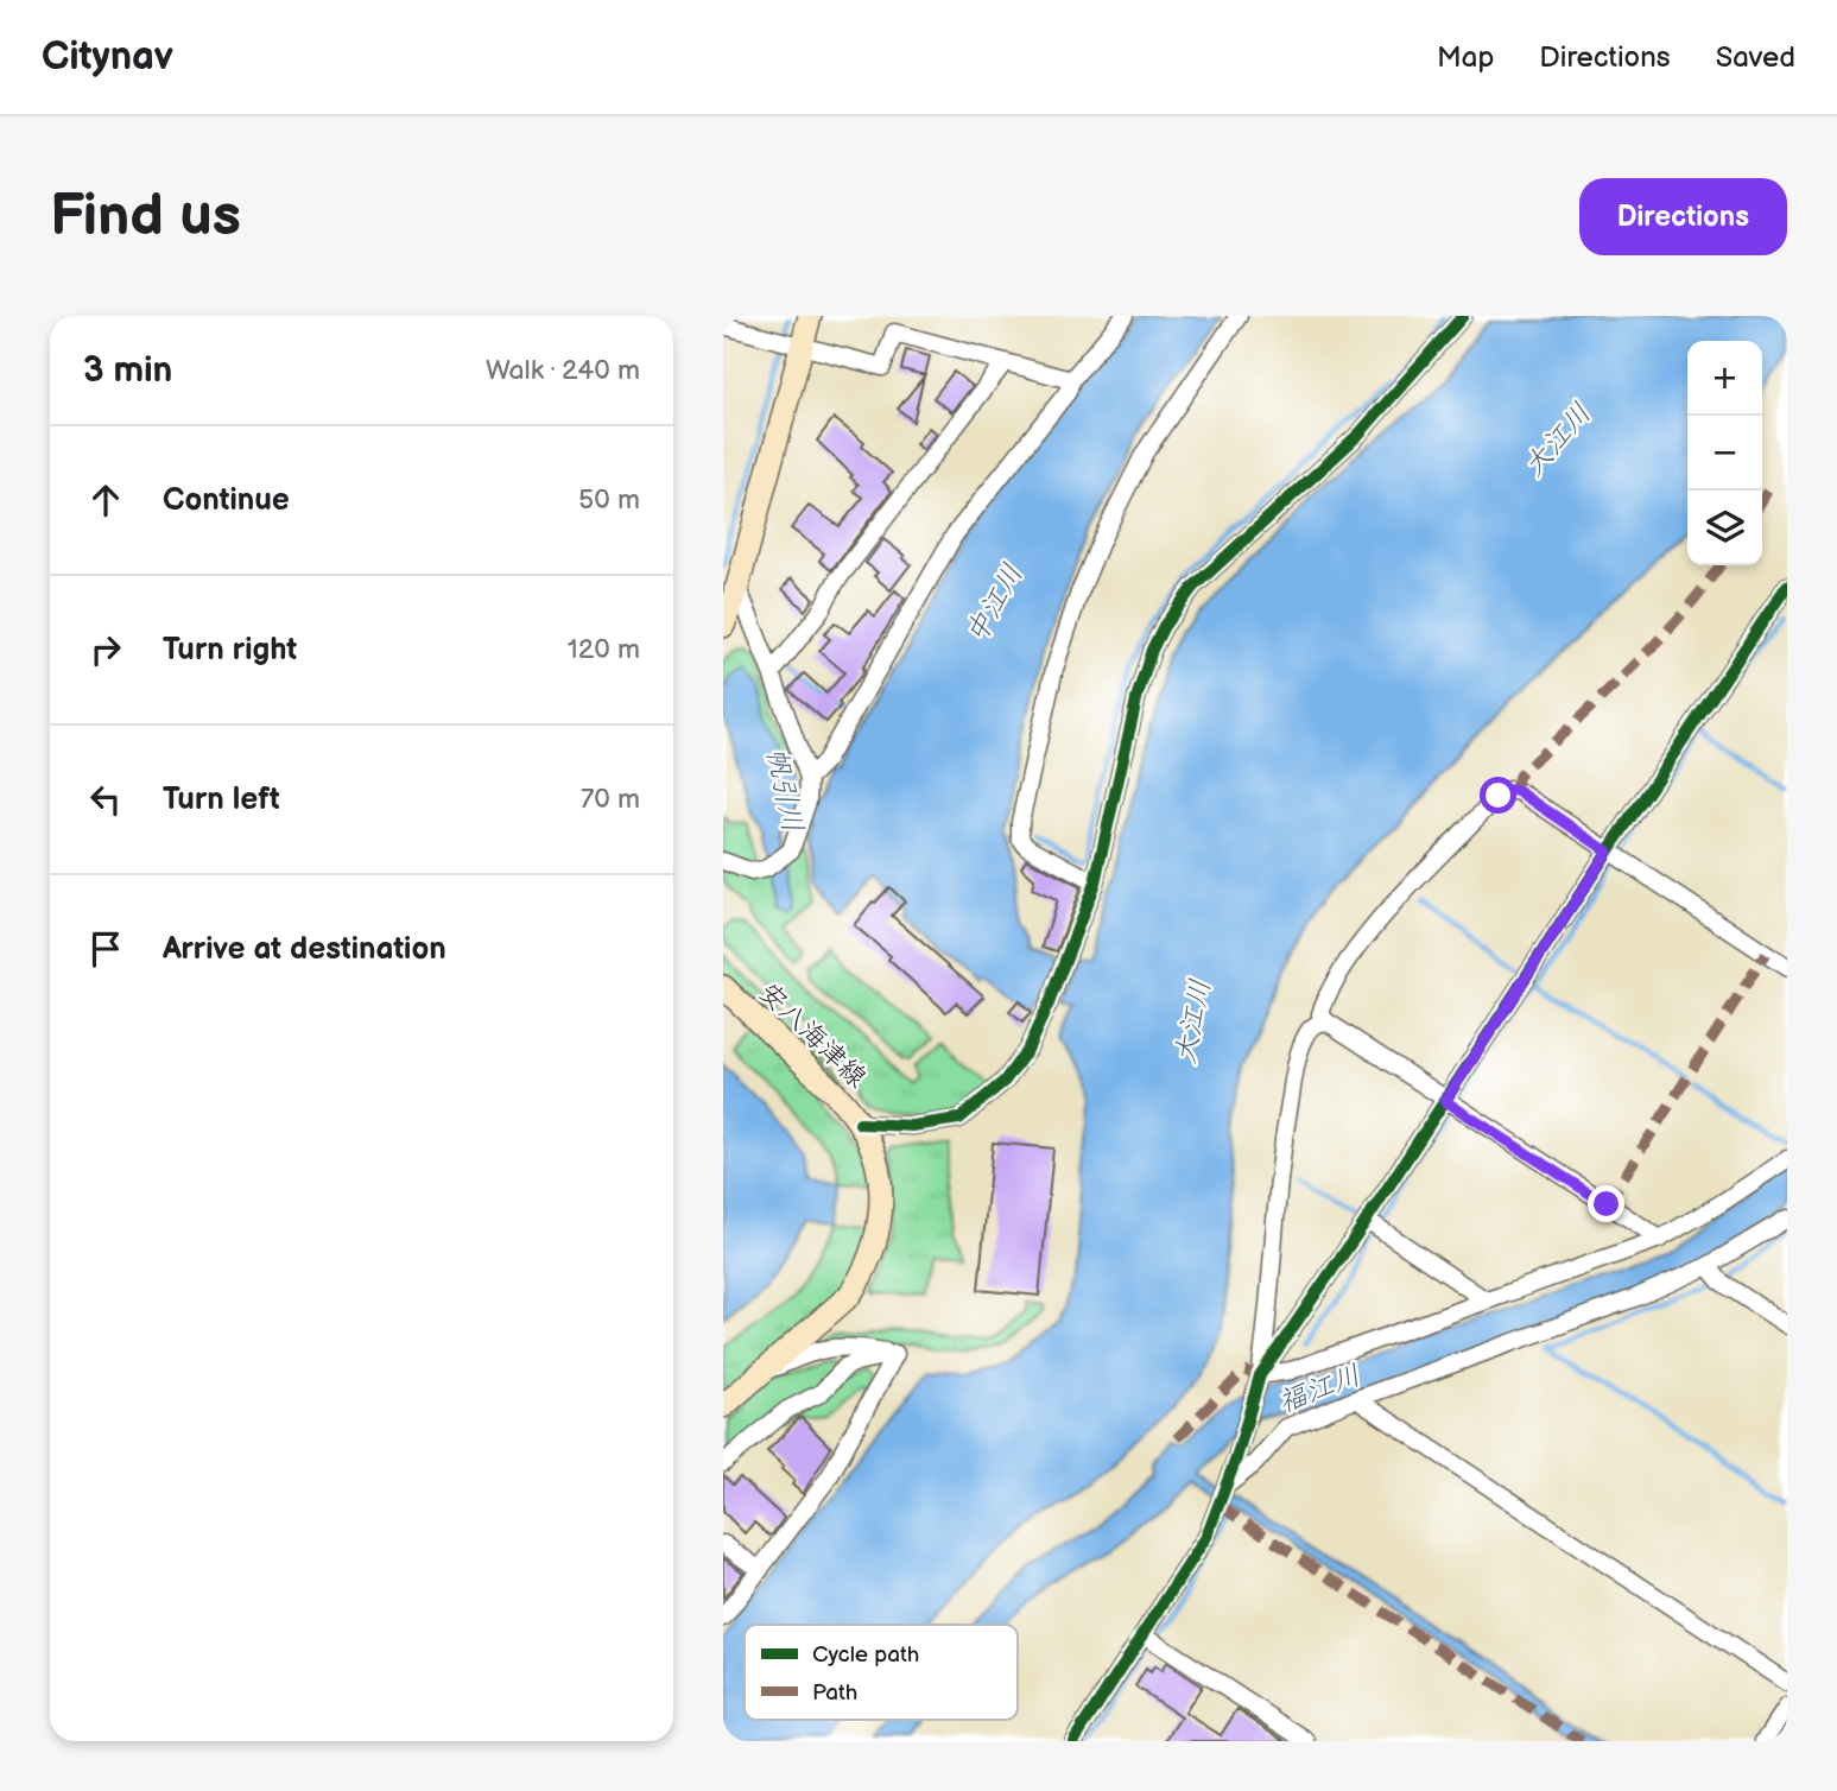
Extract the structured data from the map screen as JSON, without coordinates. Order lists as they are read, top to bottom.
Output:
{
  "streets": {
    "main road": ["安八海津線"]
  },
  "water": [
    "大江川",
    "中江川",
    "帆引川",
    "福江川"
  ],
  "legend": ["Cycle path", "Path"],
  "page": {
    "header": "Citynav",
    "nav": ["Map", "Directions", "Saved"],
    "buttons": "Directions",
    "title": "Find us",
    "heading": ["3 min", "Walk · 240 m"],
    "map_buttons": ["+", "−"],
    "list": [
      ["Continue", "50 m"],
      ["Turn right", "120 m"],
      ["Turn left", "70 m"],
      "Arrive at destination"
    ]
  }
}
